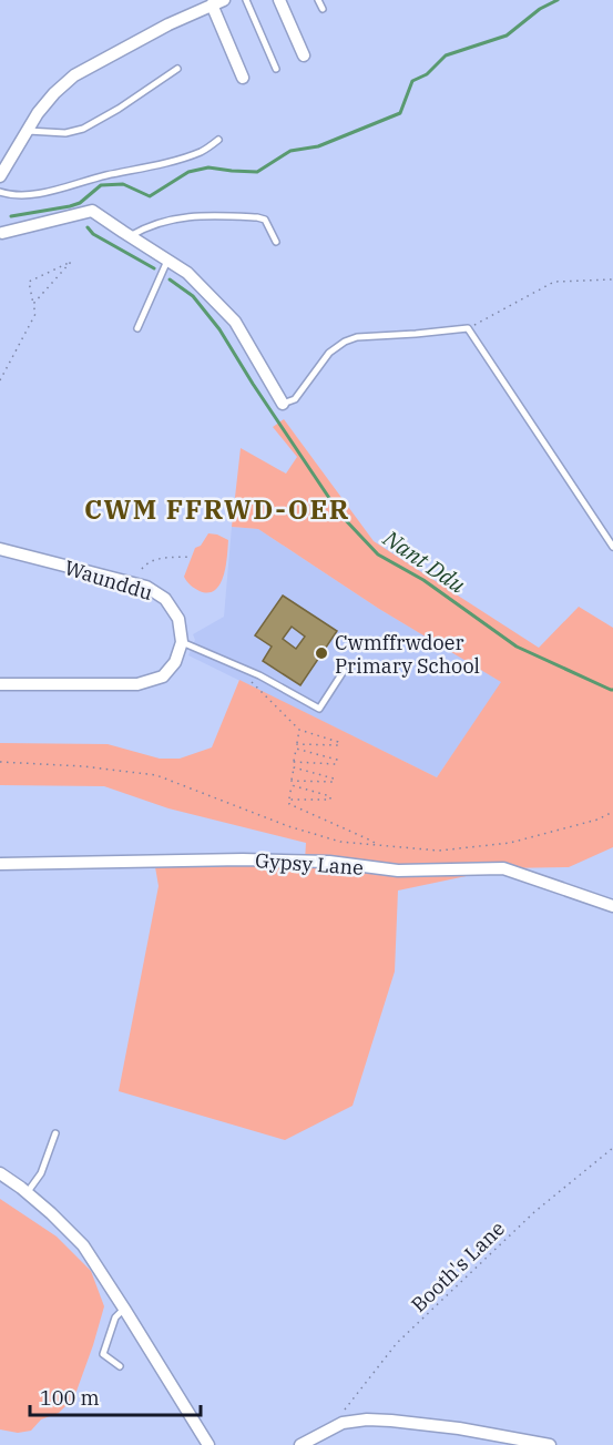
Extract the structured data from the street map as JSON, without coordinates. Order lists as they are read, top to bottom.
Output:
{
  "streets": {
    "street": ["Waunddu", "Gypsy Lane"],
    "path": ["Booth's Lane"]
  },
  "districts": ["CWM FFRWD-OER"],
  "water": ["Nant Ddu"],
  "places": ["Cwmffrwdoer Primary School"],
  "scale_bar": "100 m"
}
